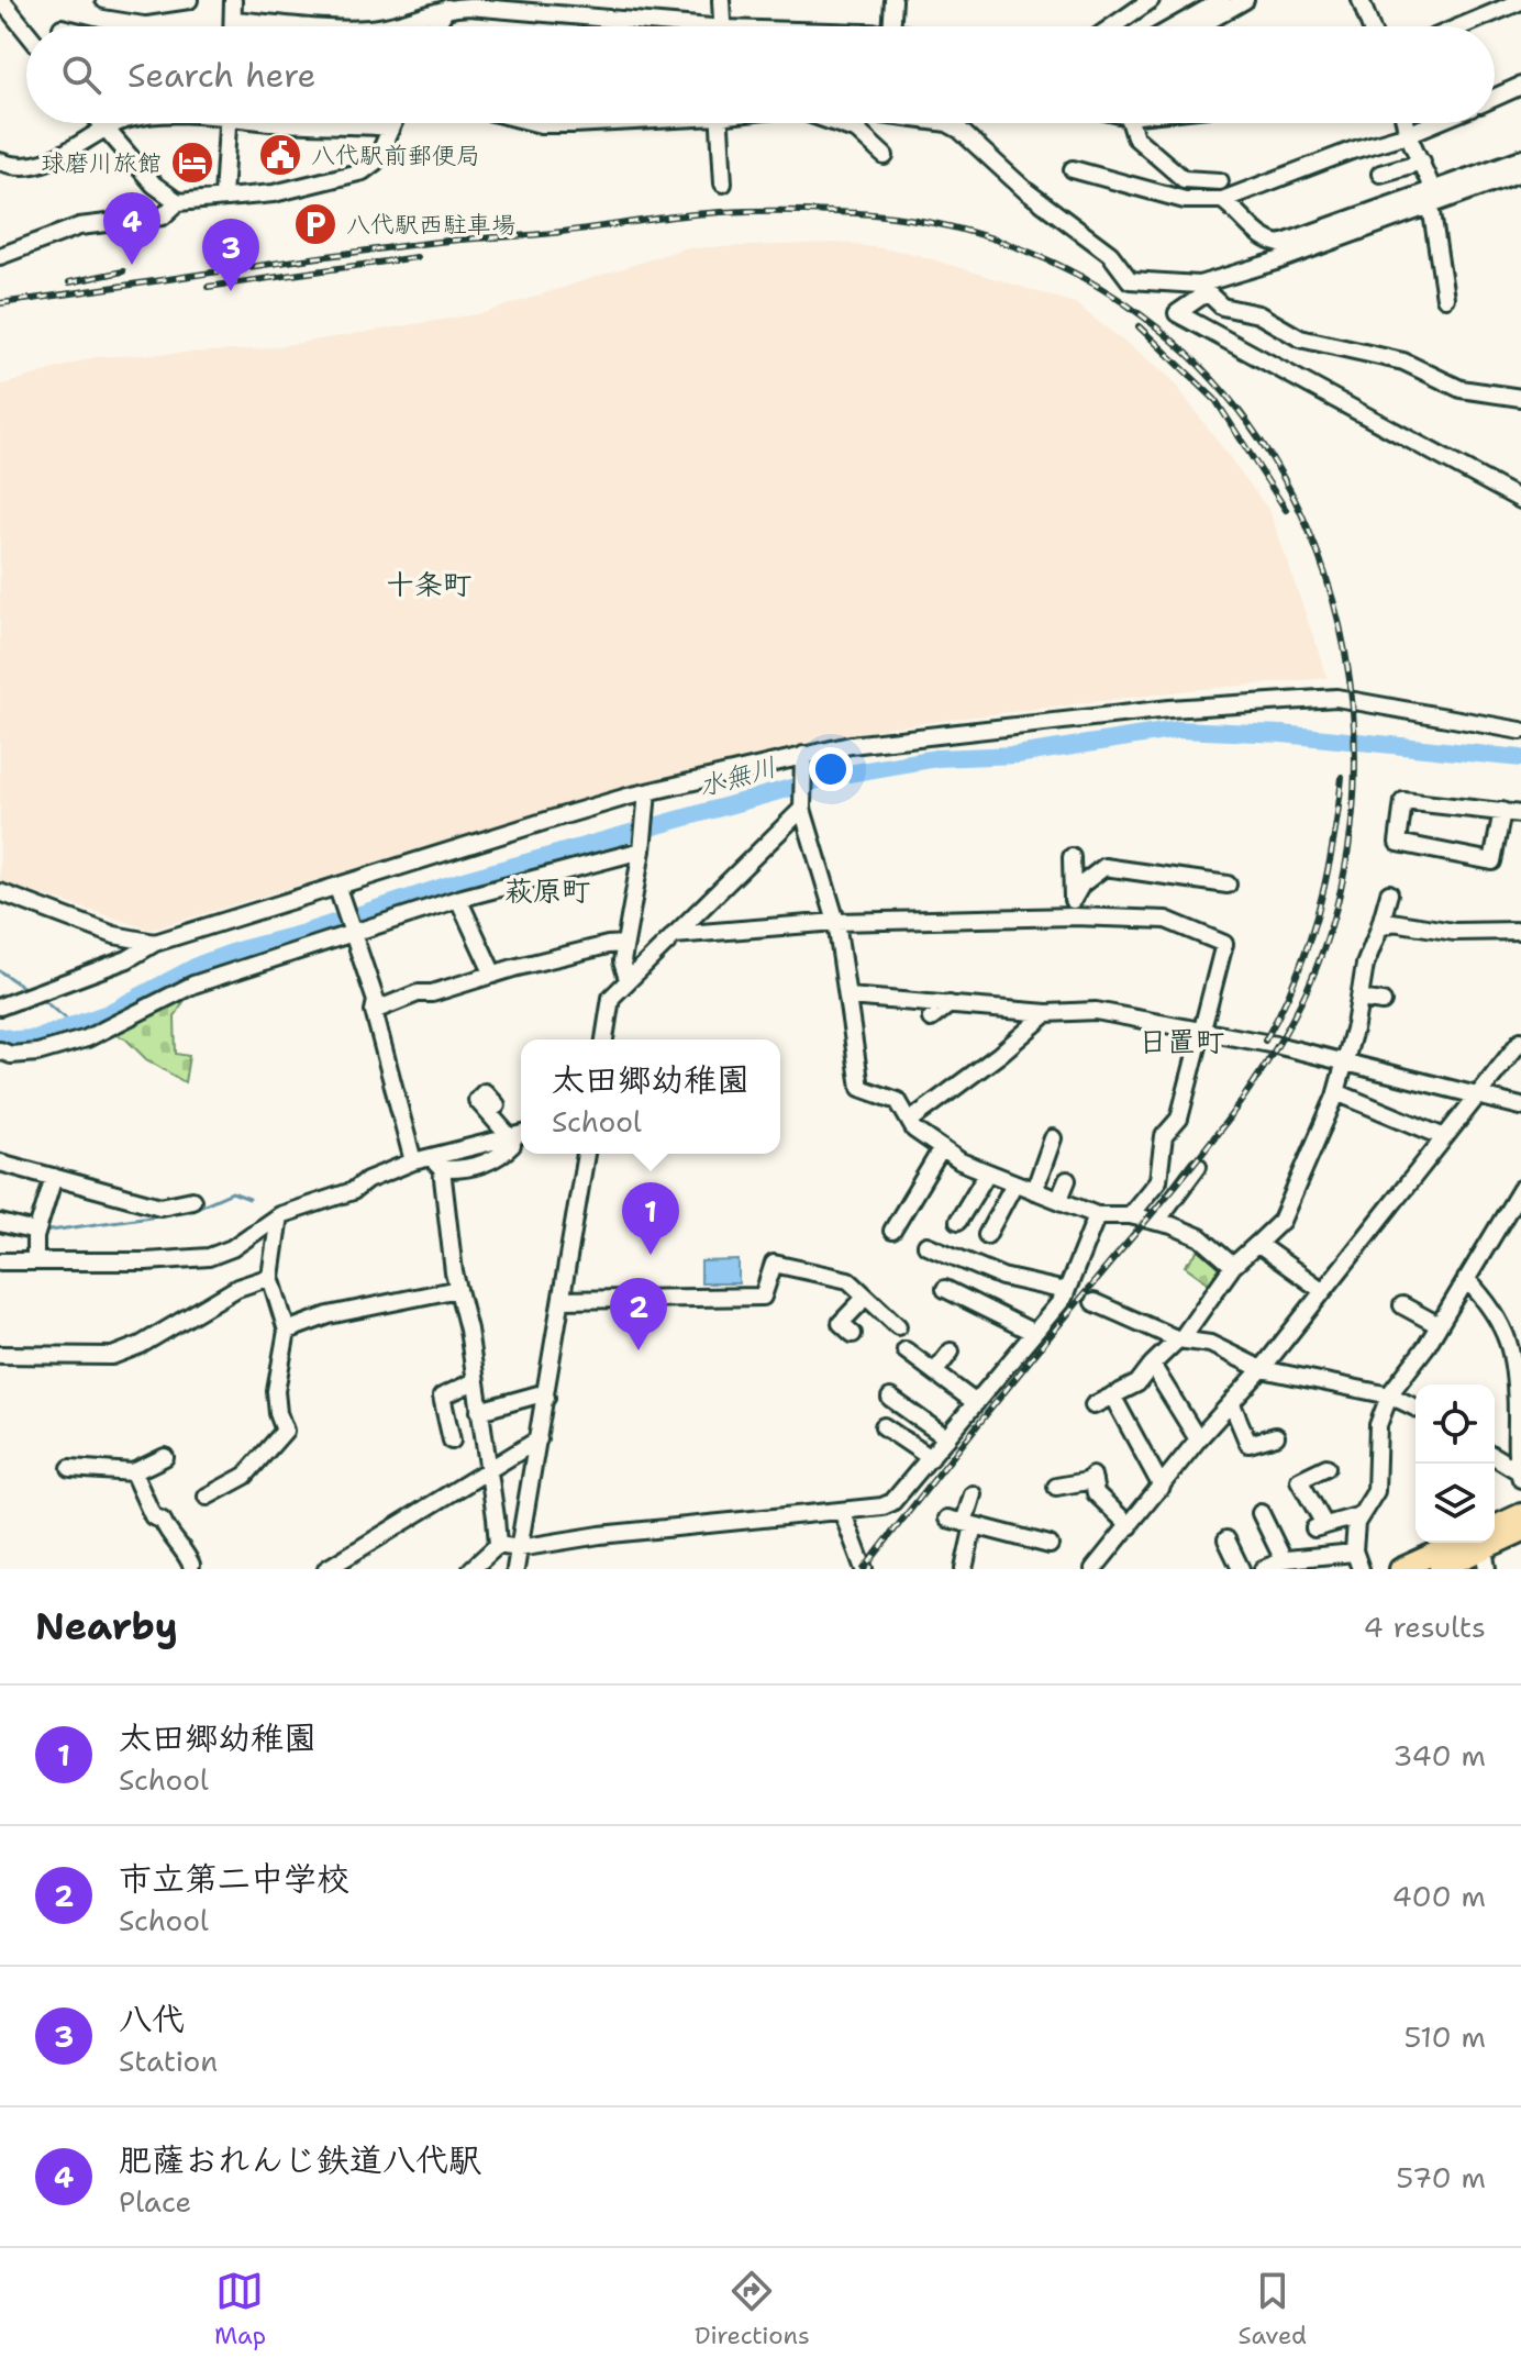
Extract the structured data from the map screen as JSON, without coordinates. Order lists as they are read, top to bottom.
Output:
{
  "districts": ["十条町", "萩原町", "日置町"],
  "water": ["水無川"],
  "places": {
    "public building": ["八代駅前郵便局"],
    "hotel": ["球磨川旅館"],
    "parking": ["八代駅西駐車場"]
  },
  "page": {
    "search": "Search here",
    "pins": [
      "4",
      "3",
      "1",
      "2"
    ],
    "popup": ["太田郷幼稚園", "School"],
    "heading": ["Nearby", "4 results"],
    "list": [
      {
        "mark": "1",
        "name": "太田郷幼稚園",
        "note": "School",
        "value": "340 m"
      },
      {
        "mark": "2",
        "name": "市立第二中学校",
        "note": "School",
        "value": "400 m"
      },
      {
        "mark": "3",
        "name": "八代",
        "note": "Station",
        "value": "510 m"
      },
      {
        "mark": "4",
        "name": "肥薩おれんじ鉄道八代駅",
        "note": "Place",
        "value": "570 m"
      }
    ],
    "nav": ["Map", "Directions", "Saved"]
  }
}
